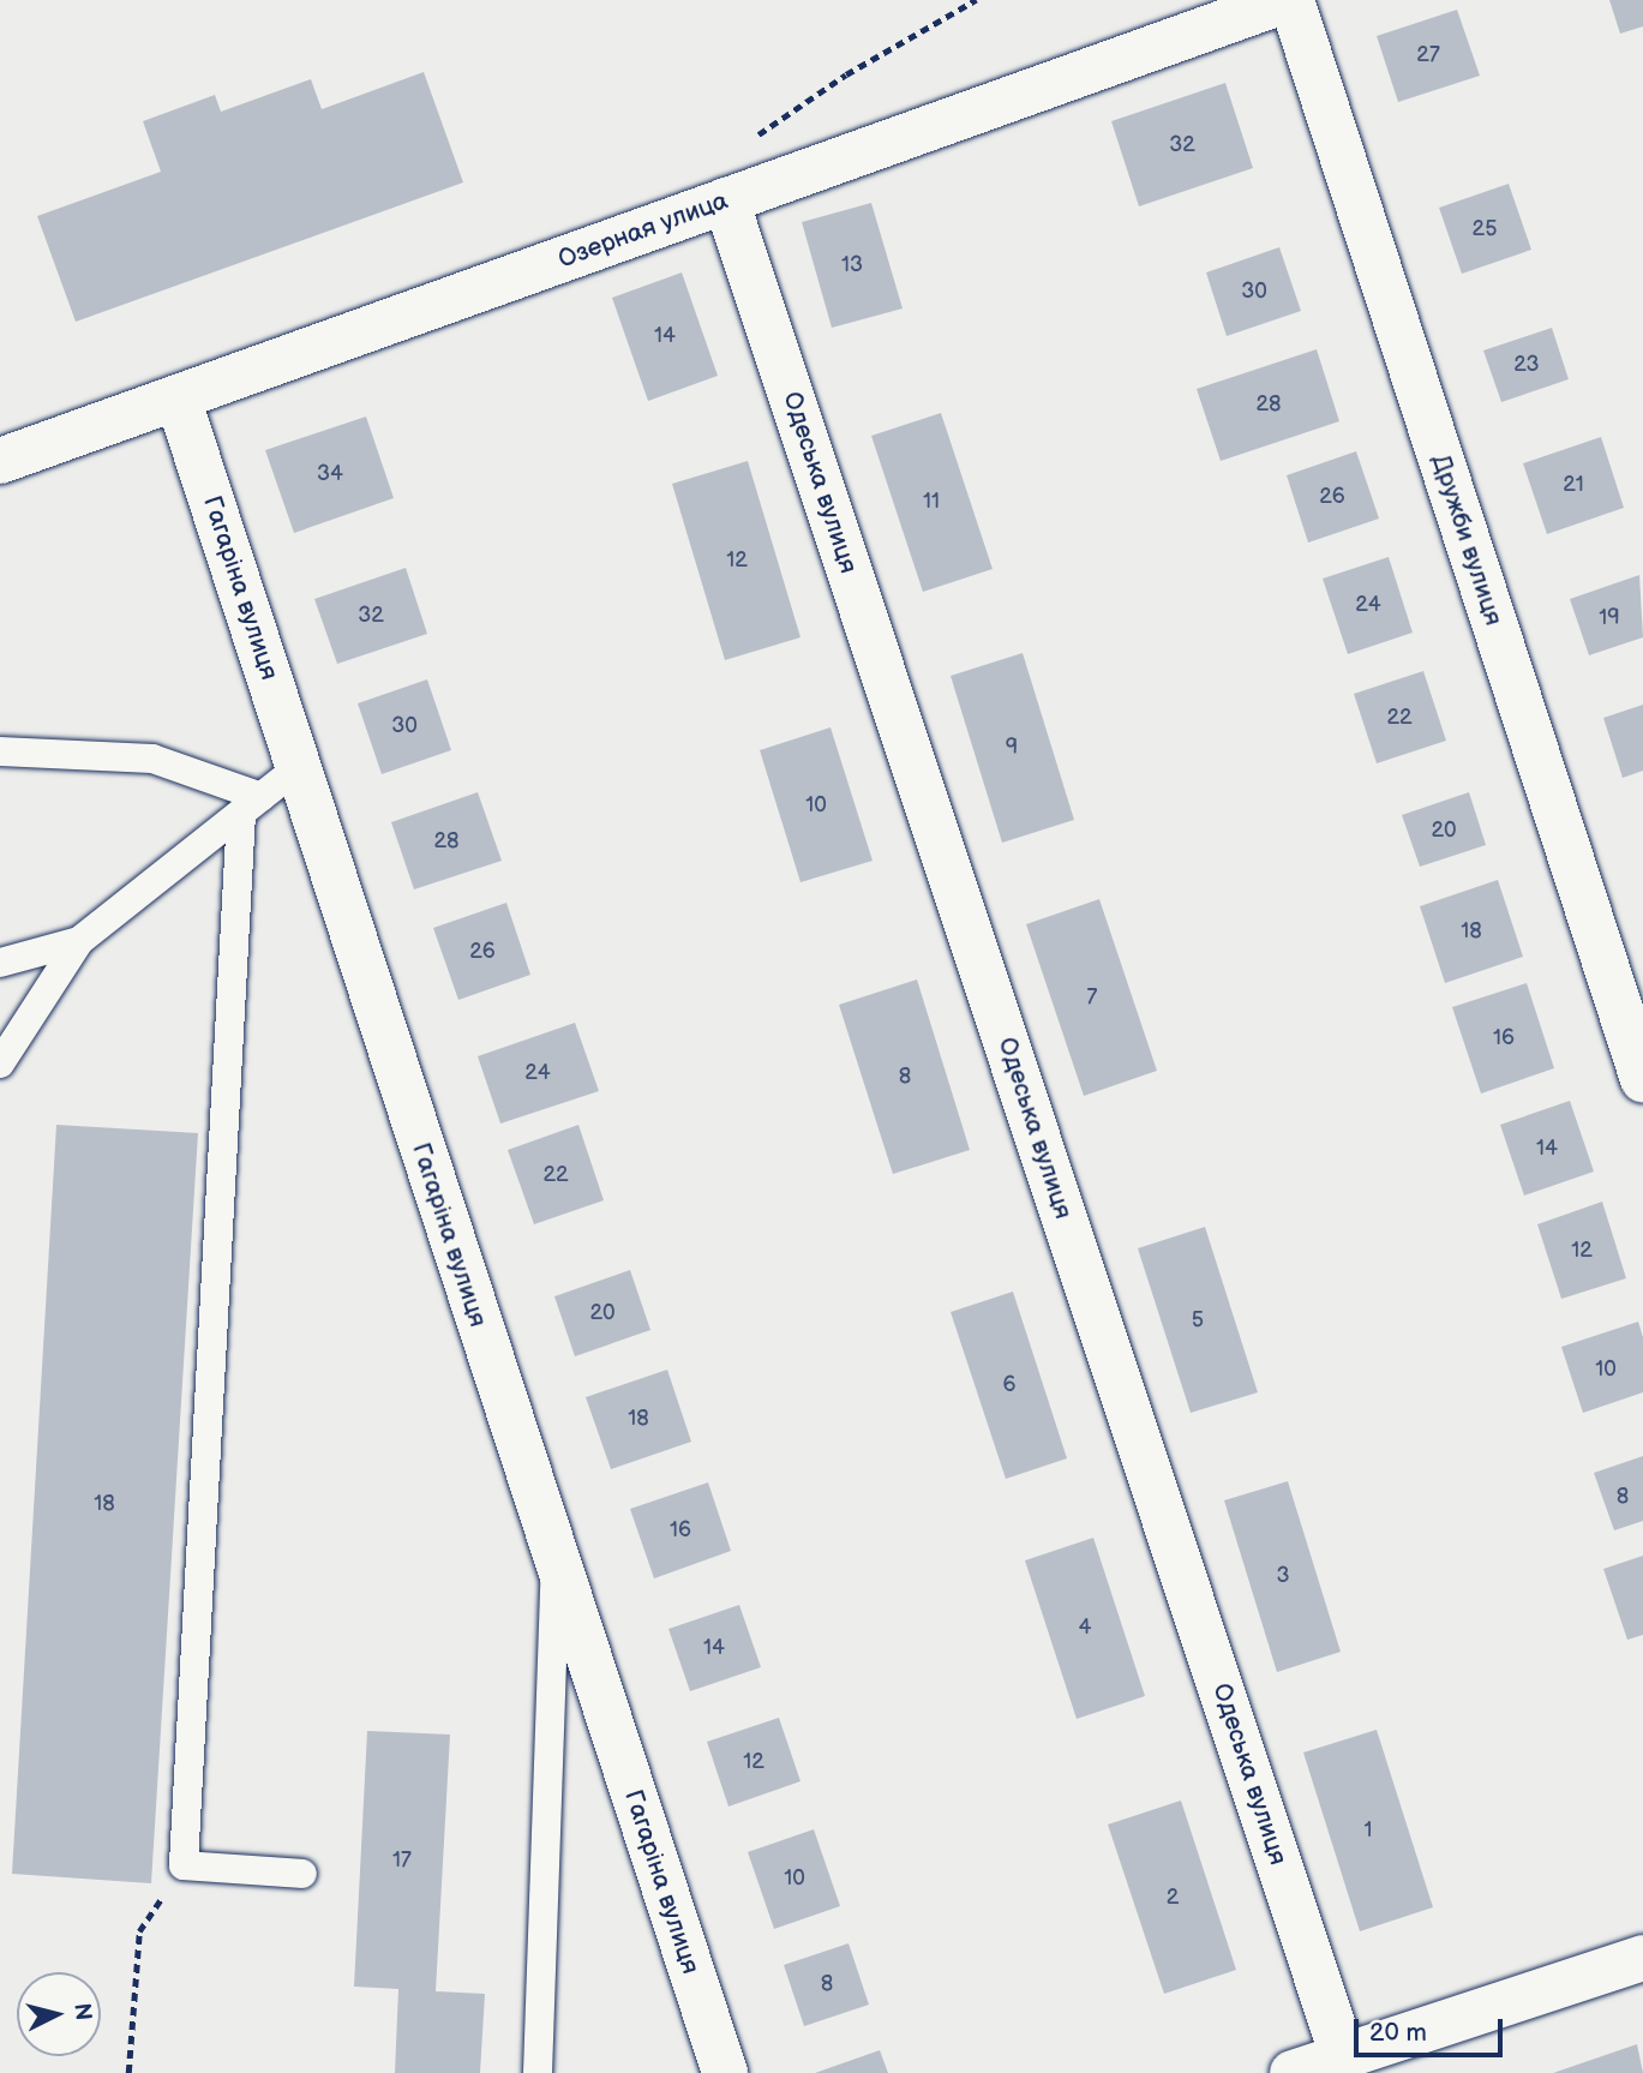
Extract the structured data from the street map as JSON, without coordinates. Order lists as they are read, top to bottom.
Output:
{
  "streets": {
    "street": [
      "Озерная улица",
      "Одеська вулиця",
      "Дружби вулиця",
      "Гагаріна вулиця"
    ]
  },
  "crossings": [
    ["Озерная улица", "Одеська вулиця"],
    ["Озерная улица", "Дружби вулиця"],
    ["Озерная улица", "Гагаріна вулиця"]
  ],
  "house_numbers": [
    "27",
    "32",
    "25",
    "13",
    "30",
    "14",
    "23",
    "28",
    "34",
    "21",
    "26",
    "11",
    "12",
    "24",
    "32",
    "19",
    "22",
    "30",
    "9",
    "10",
    "20",
    "28",
    "18",
    "26",
    "7",
    "16",
    "24",
    "8",
    "14",
    "22",
    "12",
    "20",
    "5",
    "10",
    "6",
    "18",
    "8",
    "18",
    "16",
    "3",
    "4",
    "14",
    "12",
    "1",
    "17",
    "10",
    "2",
    "8"
  ],
  "scale_bar": "20 m",
  "north": "right"
}
